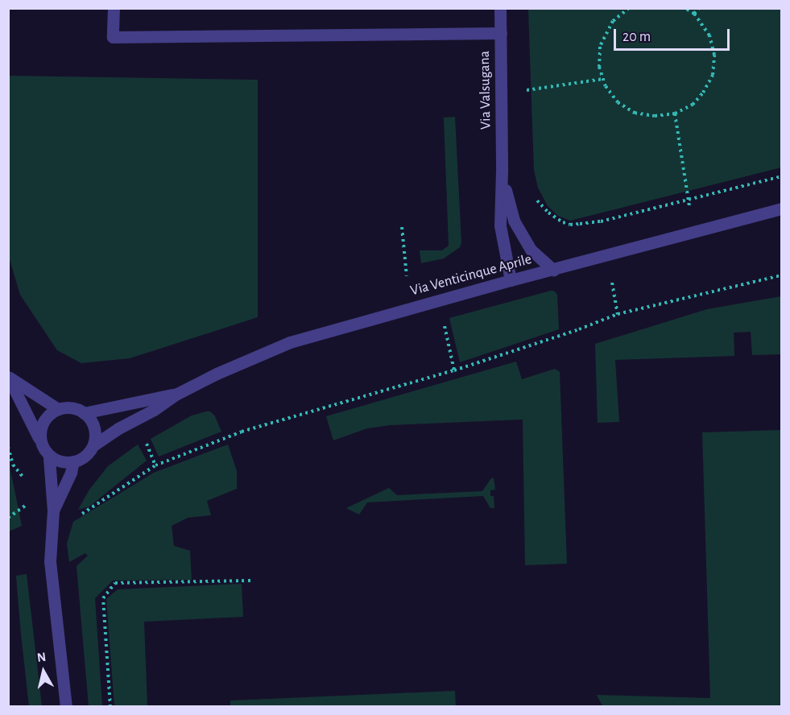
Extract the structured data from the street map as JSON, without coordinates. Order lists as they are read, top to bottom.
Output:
{
  "streets": {
    "street": ["Via Valsugana", "Via Venticinque Aprile"]
  },
  "crossings": [
    ["Via Valsugana", "Via Venticinque Aprile"]
  ],
  "scale_bar": "20 m",
  "north": "top"
}
